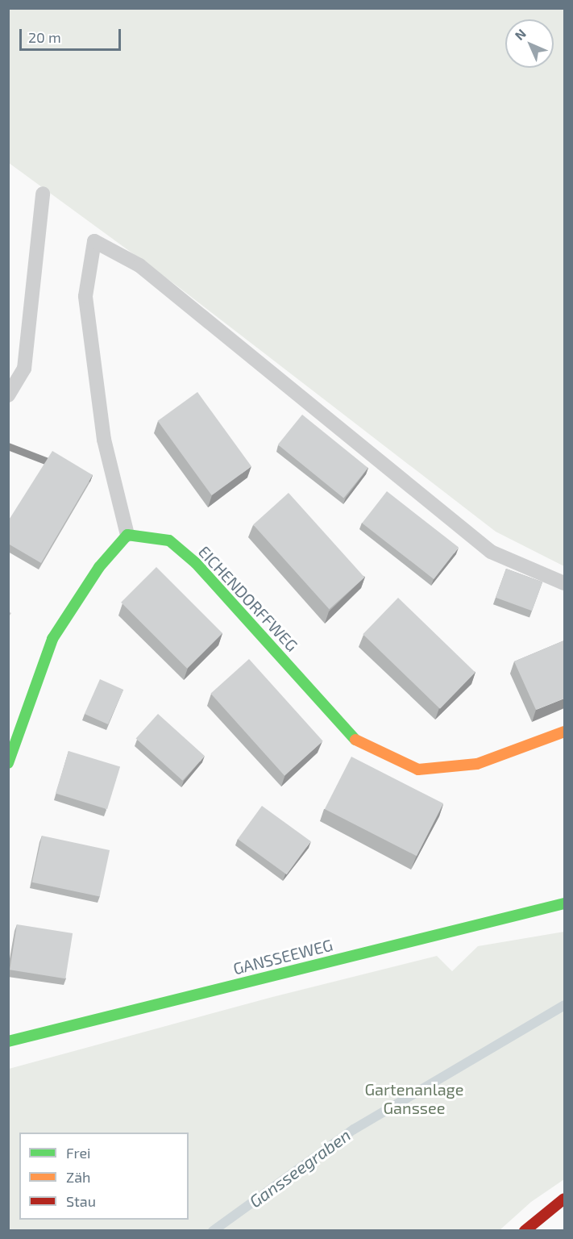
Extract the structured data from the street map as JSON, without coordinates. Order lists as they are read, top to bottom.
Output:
{
  "streets": {
    "street": ["EICHENDORFFWEG", "GANSSEEWEG"]
  },
  "water": ["Gansseegraben"],
  "parks": ["Gartenanlage Ganssee"],
  "legend": ["Frei", "Zäh", "Stau"],
  "scale_bar": "20 m",
  "north": "top left"
}
